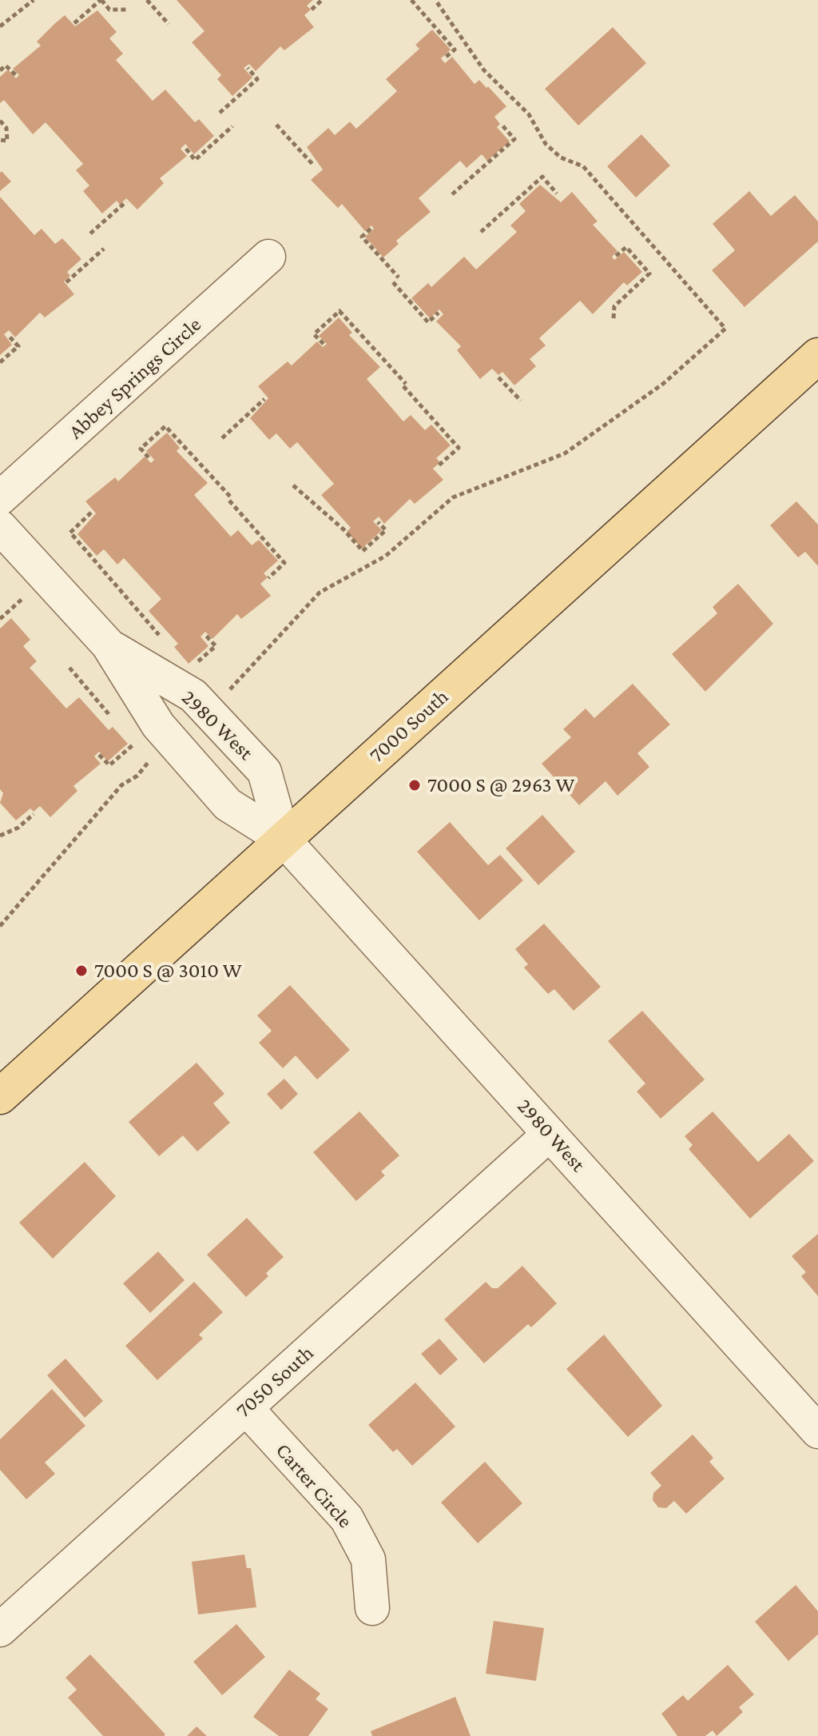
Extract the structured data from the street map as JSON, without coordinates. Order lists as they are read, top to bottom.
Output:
{
  "streets": {
    "main road": ["7000 South"],
    "street": [
      "Abbey Springs Circle",
      "2980 West",
      "7050 South",
      "Carter Circle"
    ]
  },
  "crossings": [
    ["2980 West", "7000 South"],
    ["2980 West", "7050 South"],
    ["7050 South", "Carter Circle"]
  ],
  "places": ["7000 S @ 2963 W", "7000 S @ 3010 W"]
}
